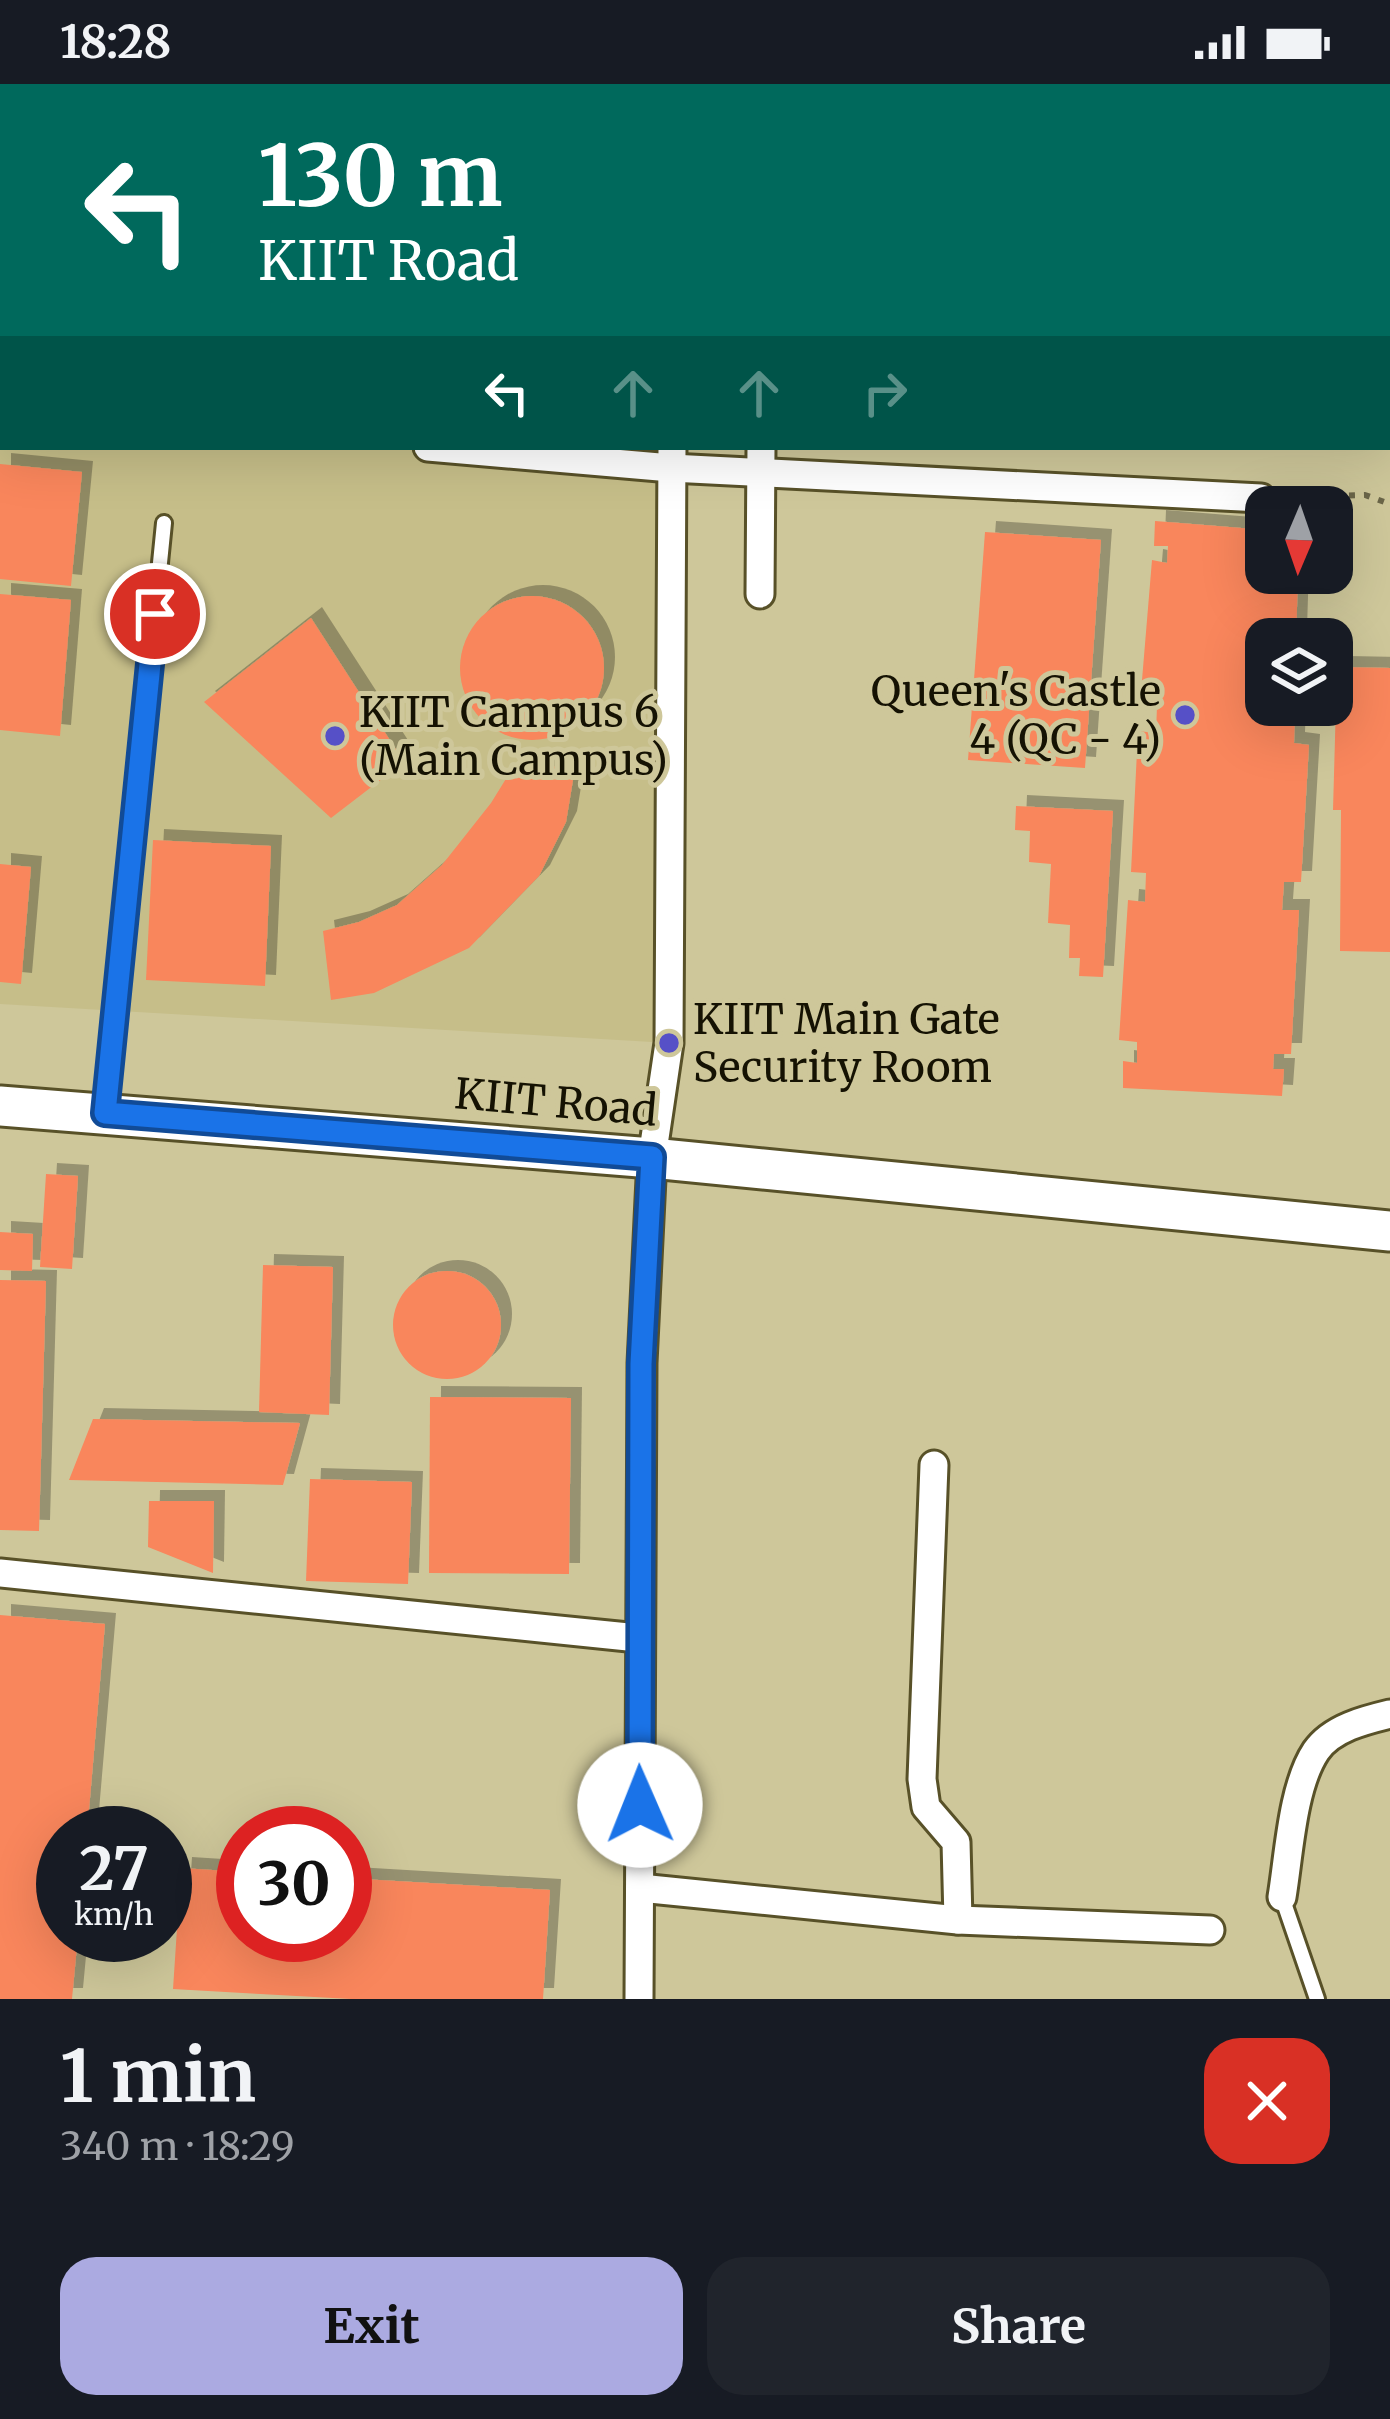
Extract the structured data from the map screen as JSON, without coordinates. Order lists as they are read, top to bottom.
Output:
{
  "streets": {
    "main road": ["KIIT Road"]
  },
  "places": ["Queen's Castle 4 (QC - 4)", "KIIT Campus 6 (Main Campus)", "KIIT Main Gate Security Room"],
  "north": "bottom",
  "page": {
    "status": "18:28",
    "turn": ["130 m", "KIIT Road"],
    "speed": "27 km/h",
    "limit": "30",
    "heading": ["1 min", "340 m · 18:29"],
    "buttons": ["Exit", "Share"]
  }
}
